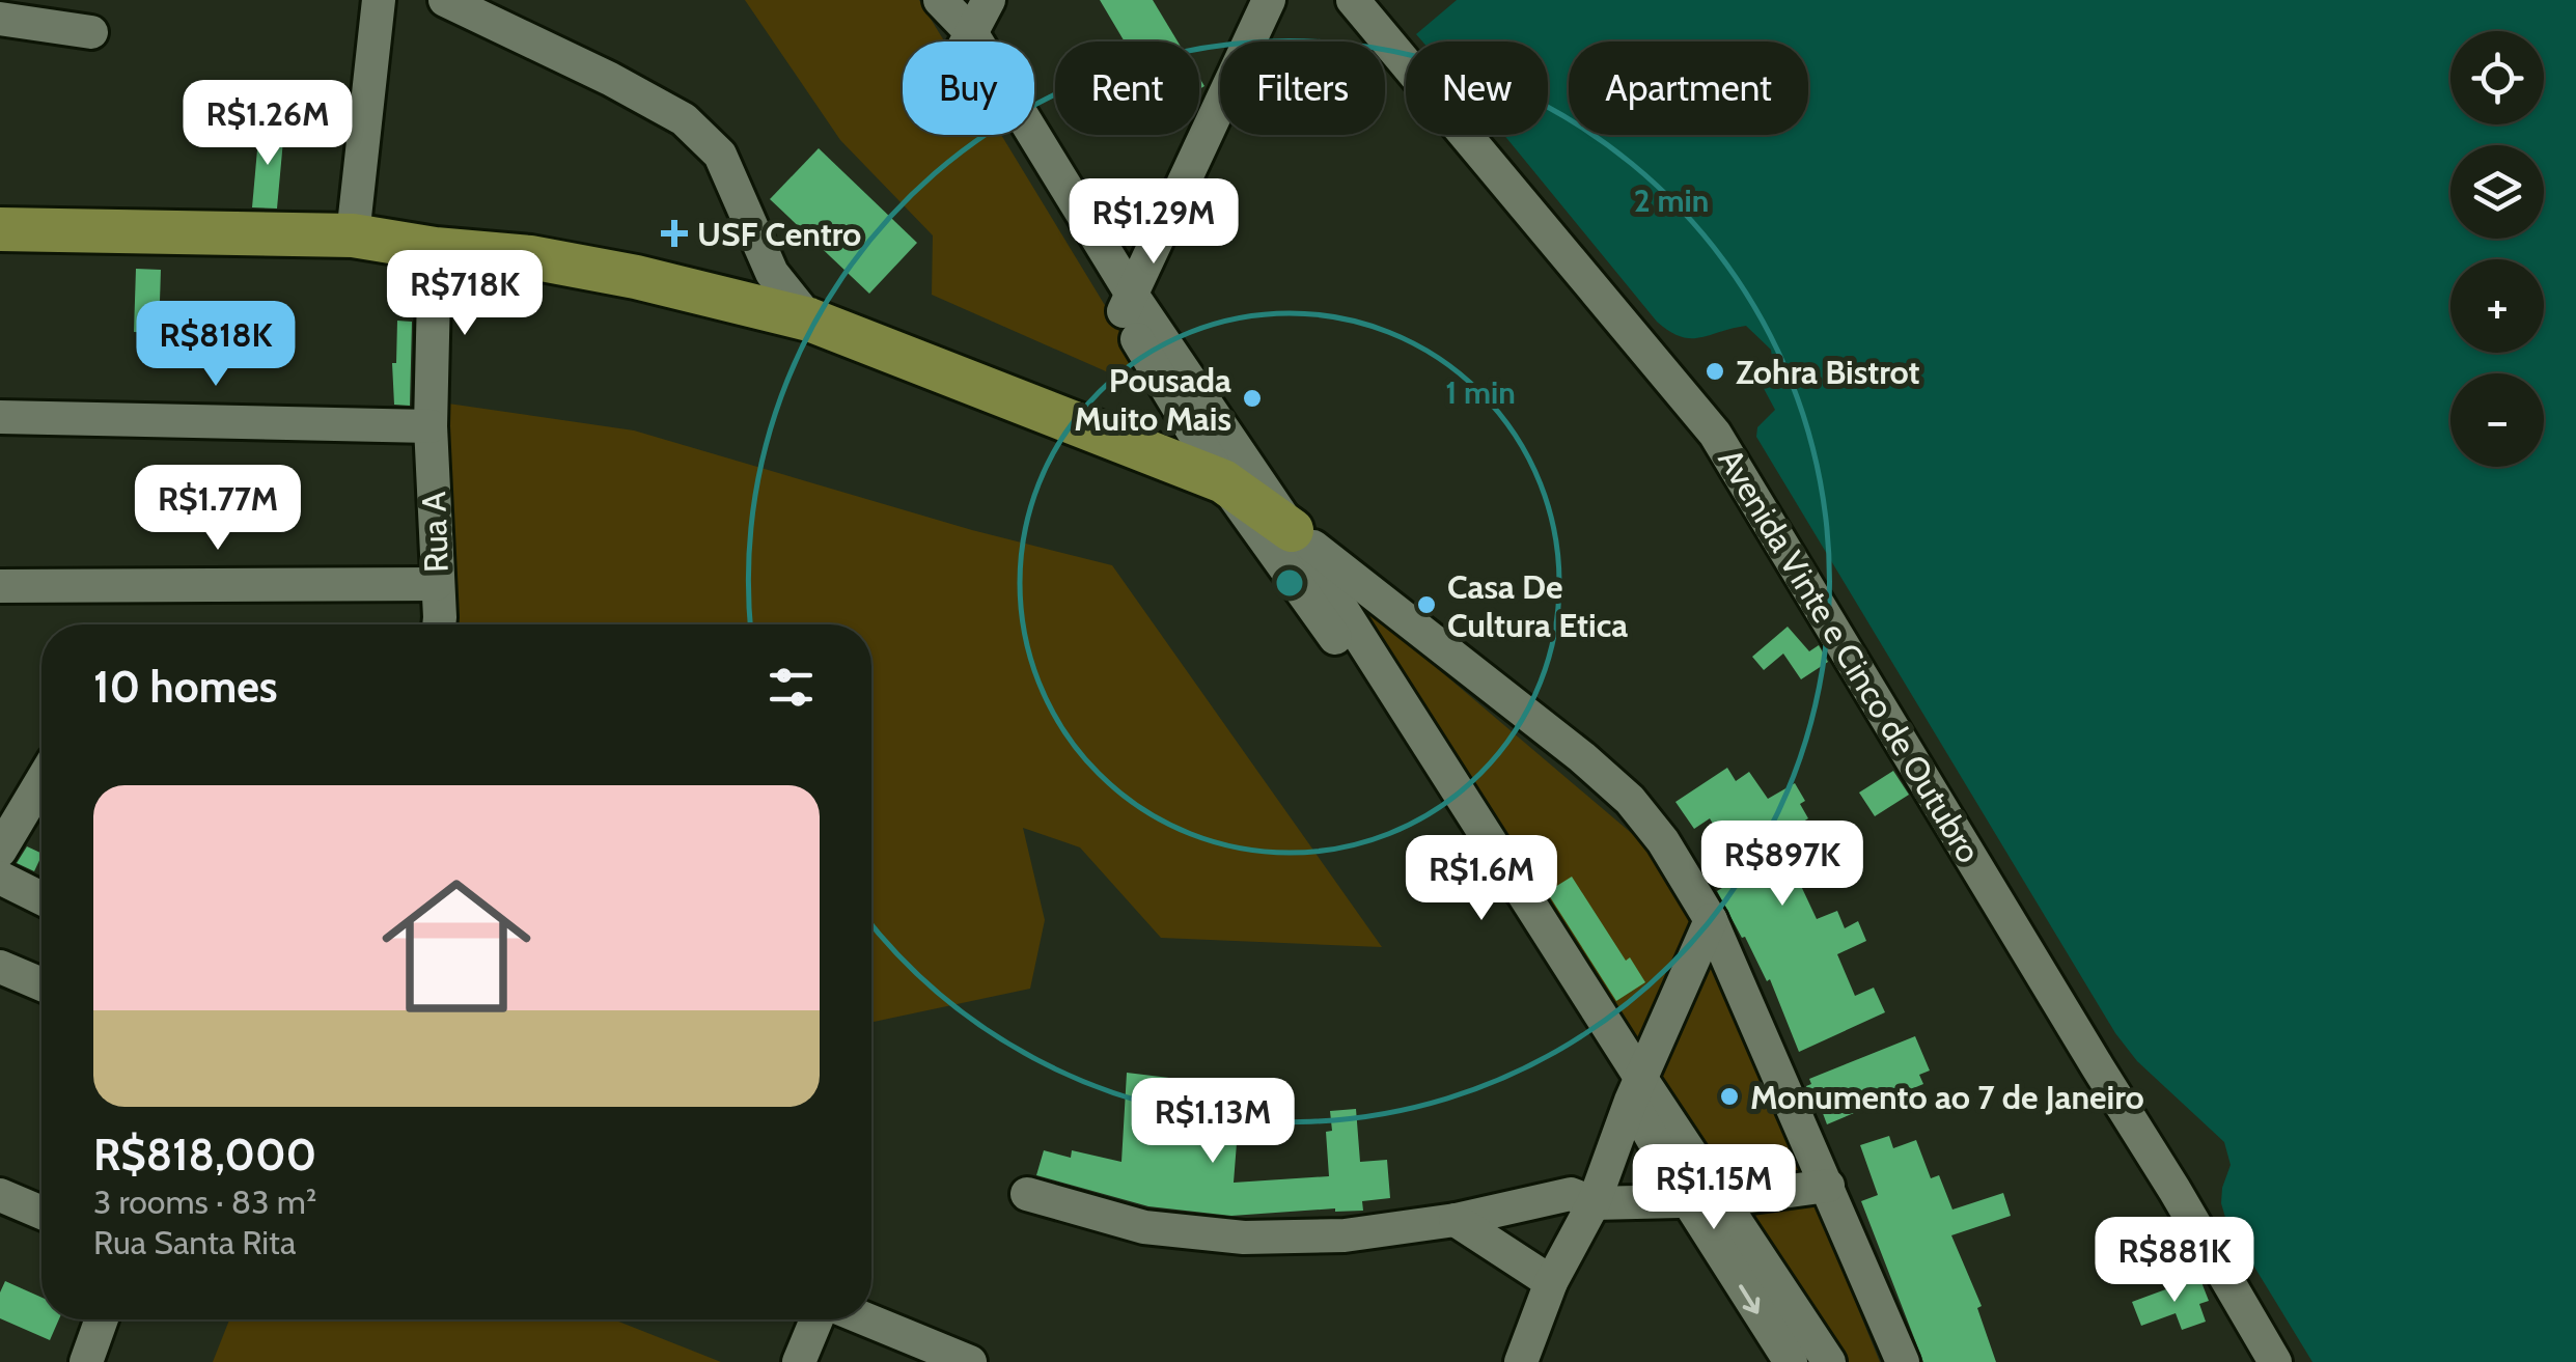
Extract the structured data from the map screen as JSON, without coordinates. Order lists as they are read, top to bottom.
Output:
{
  "streets": {
    "street": ["Rua A", "Avenida Vinte e Cinco de Outubro"]
  },
  "places": {
    "health": ["USF Centro"],
    "other": [
      "Zohra Bistrot",
      "Pousada Muito Mais",
      "Casa De Cultura Etica",
      "Monumento ao 7 de Janeiro"
    ]
  },
  "page": {
    "map_buttons": ["+", "−"],
    "chip": [
      "Buy",
      "Rent",
      "Filters",
      "New",
      "Apartment"
    ],
    "price": [
      "R$1.26M",
      "R$1.29M",
      "R$718K",
      "R$818K",
      "R$1.77M",
      "R$897K",
      "R$1.6M",
      "R$1.13M",
      "R$1.15M",
      "R$881K"
    ],
    "heading": "10 homes",
    "list": [
      {
        "name": "R$818,000",
        "note": "3 rooms · 83 m² · Rua Santa Rita"
      }
    ]
  },
  "rings": ["2 min", "1 min"]
}
